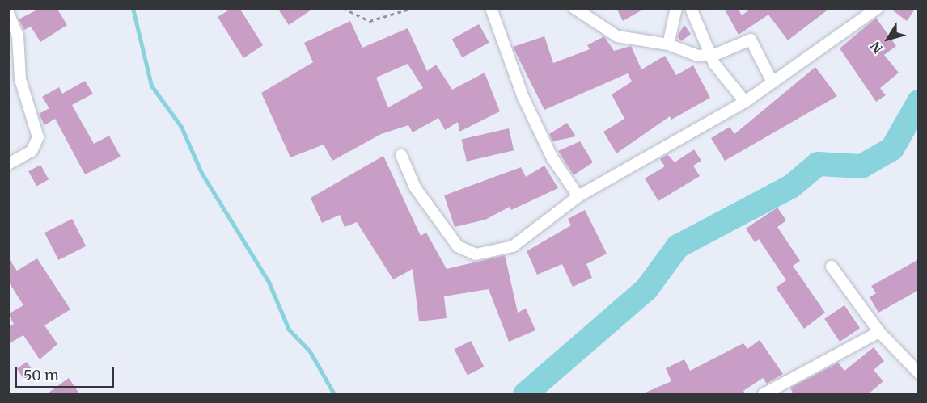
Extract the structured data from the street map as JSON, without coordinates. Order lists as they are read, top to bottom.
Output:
{
  "scale_bar": "50 m",
  "north": "bottom left"
}
